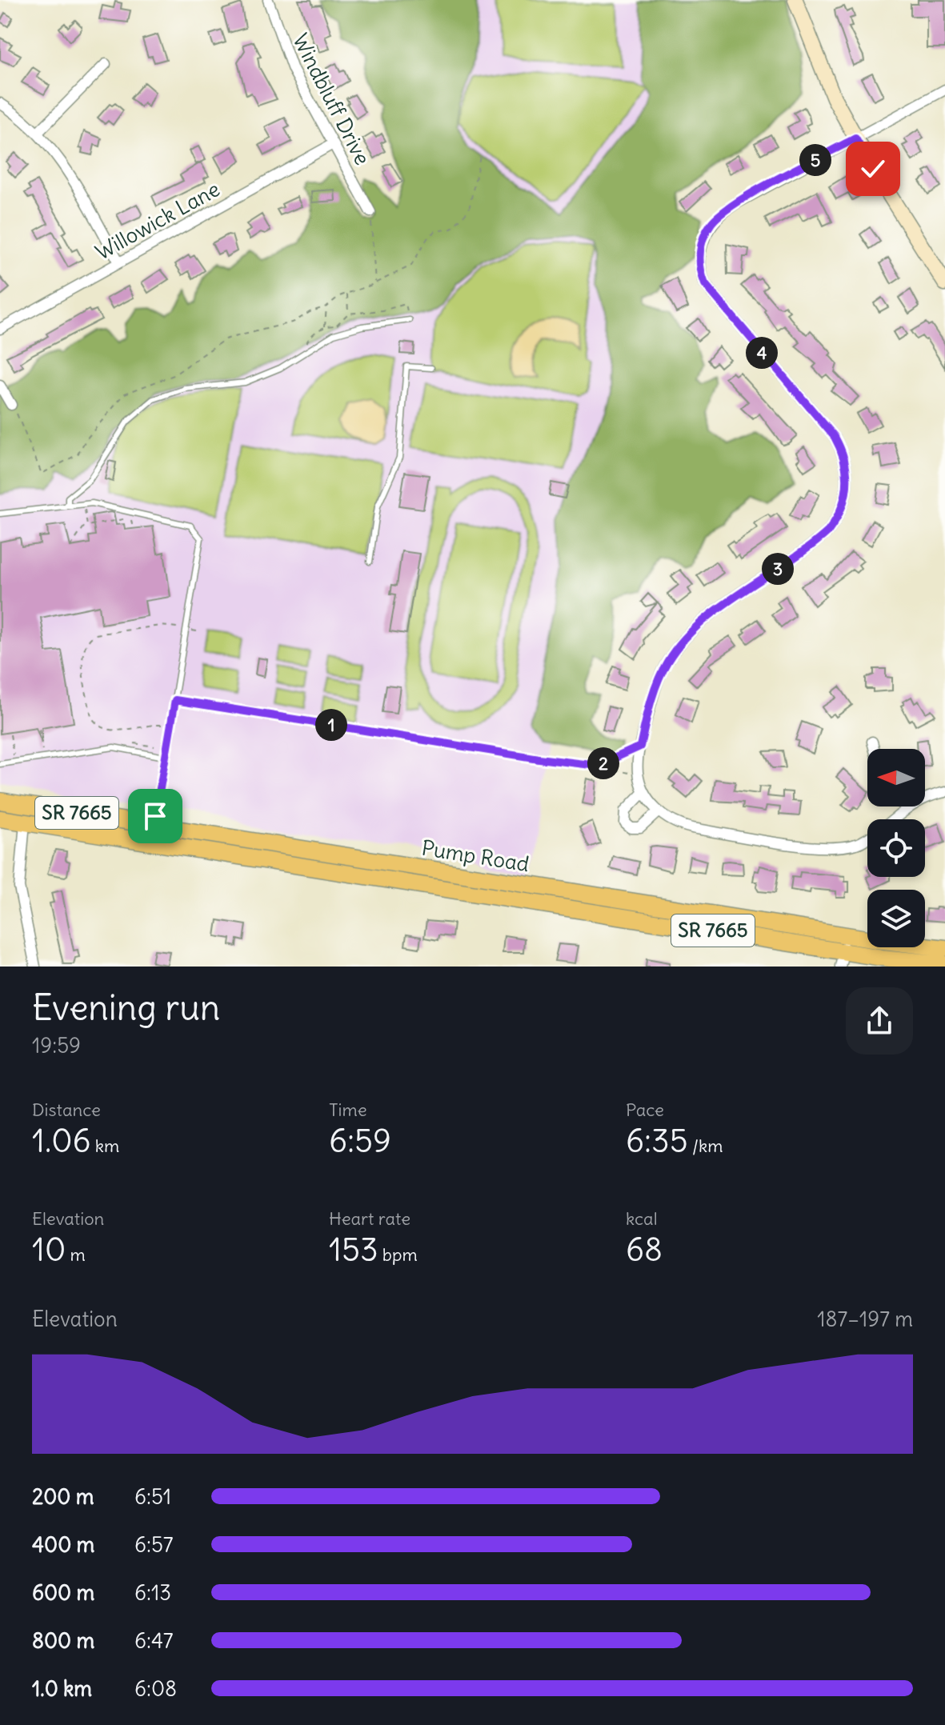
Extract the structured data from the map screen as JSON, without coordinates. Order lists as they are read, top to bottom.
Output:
{
  "streets": {
    "main road": ["SR 7665", "Pump Road"],
    "street": ["Windbluff Drive", "Willowick Lane"]
  },
  "crossings": [
    ["Windbluff Drive", "Willowick Lane"]
  ],
  "north": "left",
  "page": {
    "pins": [
      "5",
      "4",
      "3",
      "1",
      "2"
    ],
    "heading": ["Evening run", "19:59"],
    "stats": [
      ["Distance", "1.06 km"],
      ["Time", "6:59"],
      ["Pace", "6:35 /km"],
      ["Elevation", "10 m"],
      ["Heart rate", "153 bpm"],
      ["kcal", "68"]
    ],
    "chart": ["Elevation", "187–197 m"],
    "list": [
      {
        "name": "200 m",
        "note": "6:51"
      },
      {
        "name": "400 m",
        "note": "6:57"
      },
      {
        "name": "600 m",
        "note": "6:13"
      },
      {
        "name": "800 m",
        "note": "6:47"
      },
      {
        "name": "1.0 km",
        "note": "6:08"
      }
    ]
  }
}
